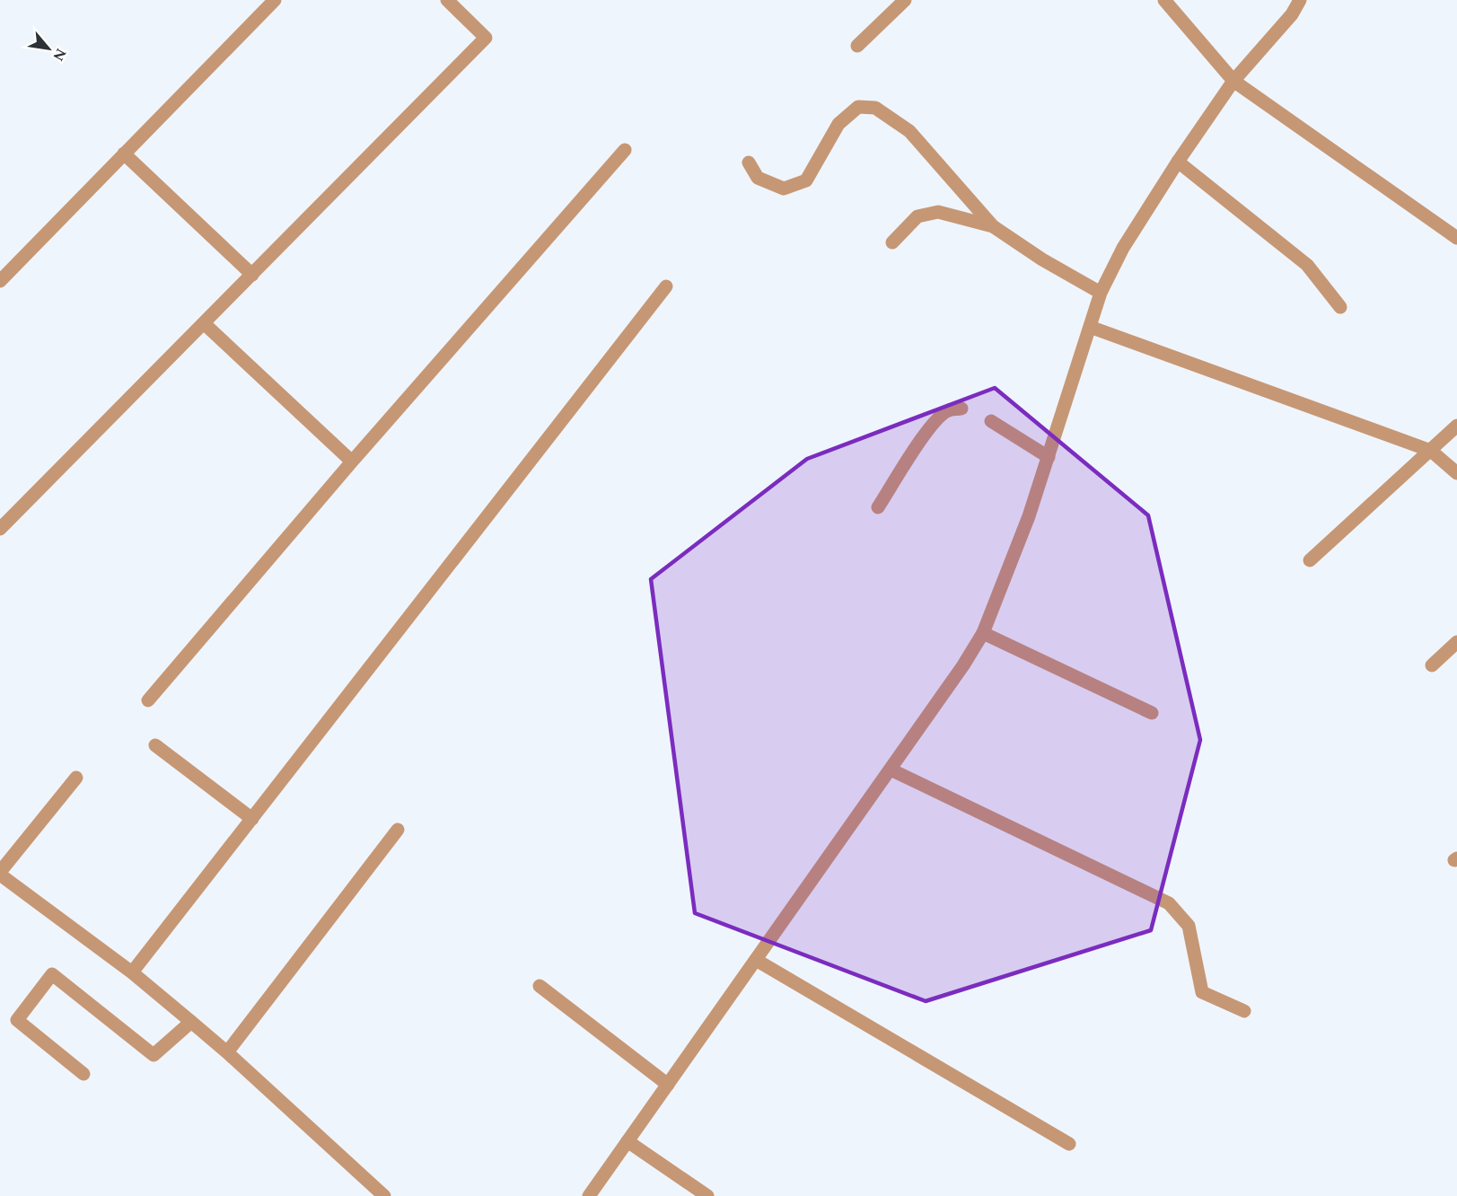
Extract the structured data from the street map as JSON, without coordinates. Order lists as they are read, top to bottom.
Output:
{
  "north": "bottom right"
}
